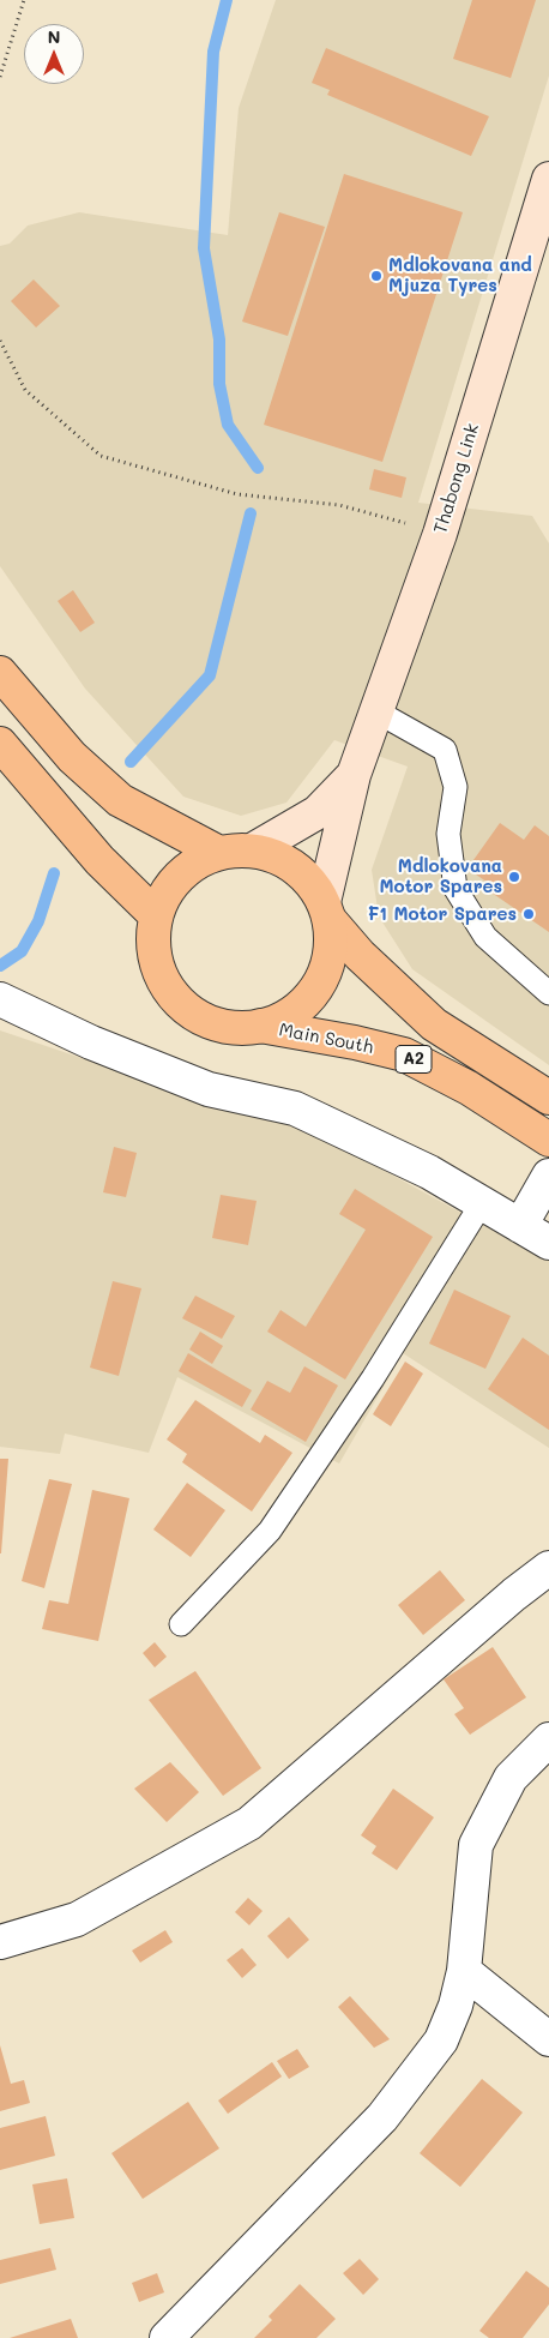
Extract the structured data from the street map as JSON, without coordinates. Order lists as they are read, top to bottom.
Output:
{
  "streets": {
    "main road": ["Thabong Link", "Main South", "A2"]
  },
  "crossings": [
    ["Thabong Link", "Main South"],
    ["Thabong Link", "A2"],
    ["Main South", "A2"]
  ],
  "places": ["Mdlokovana and Mjuza Tyres", "Mdlokovana Motor Spares", "F1 Motor Spares"],
  "north": "top"
}
